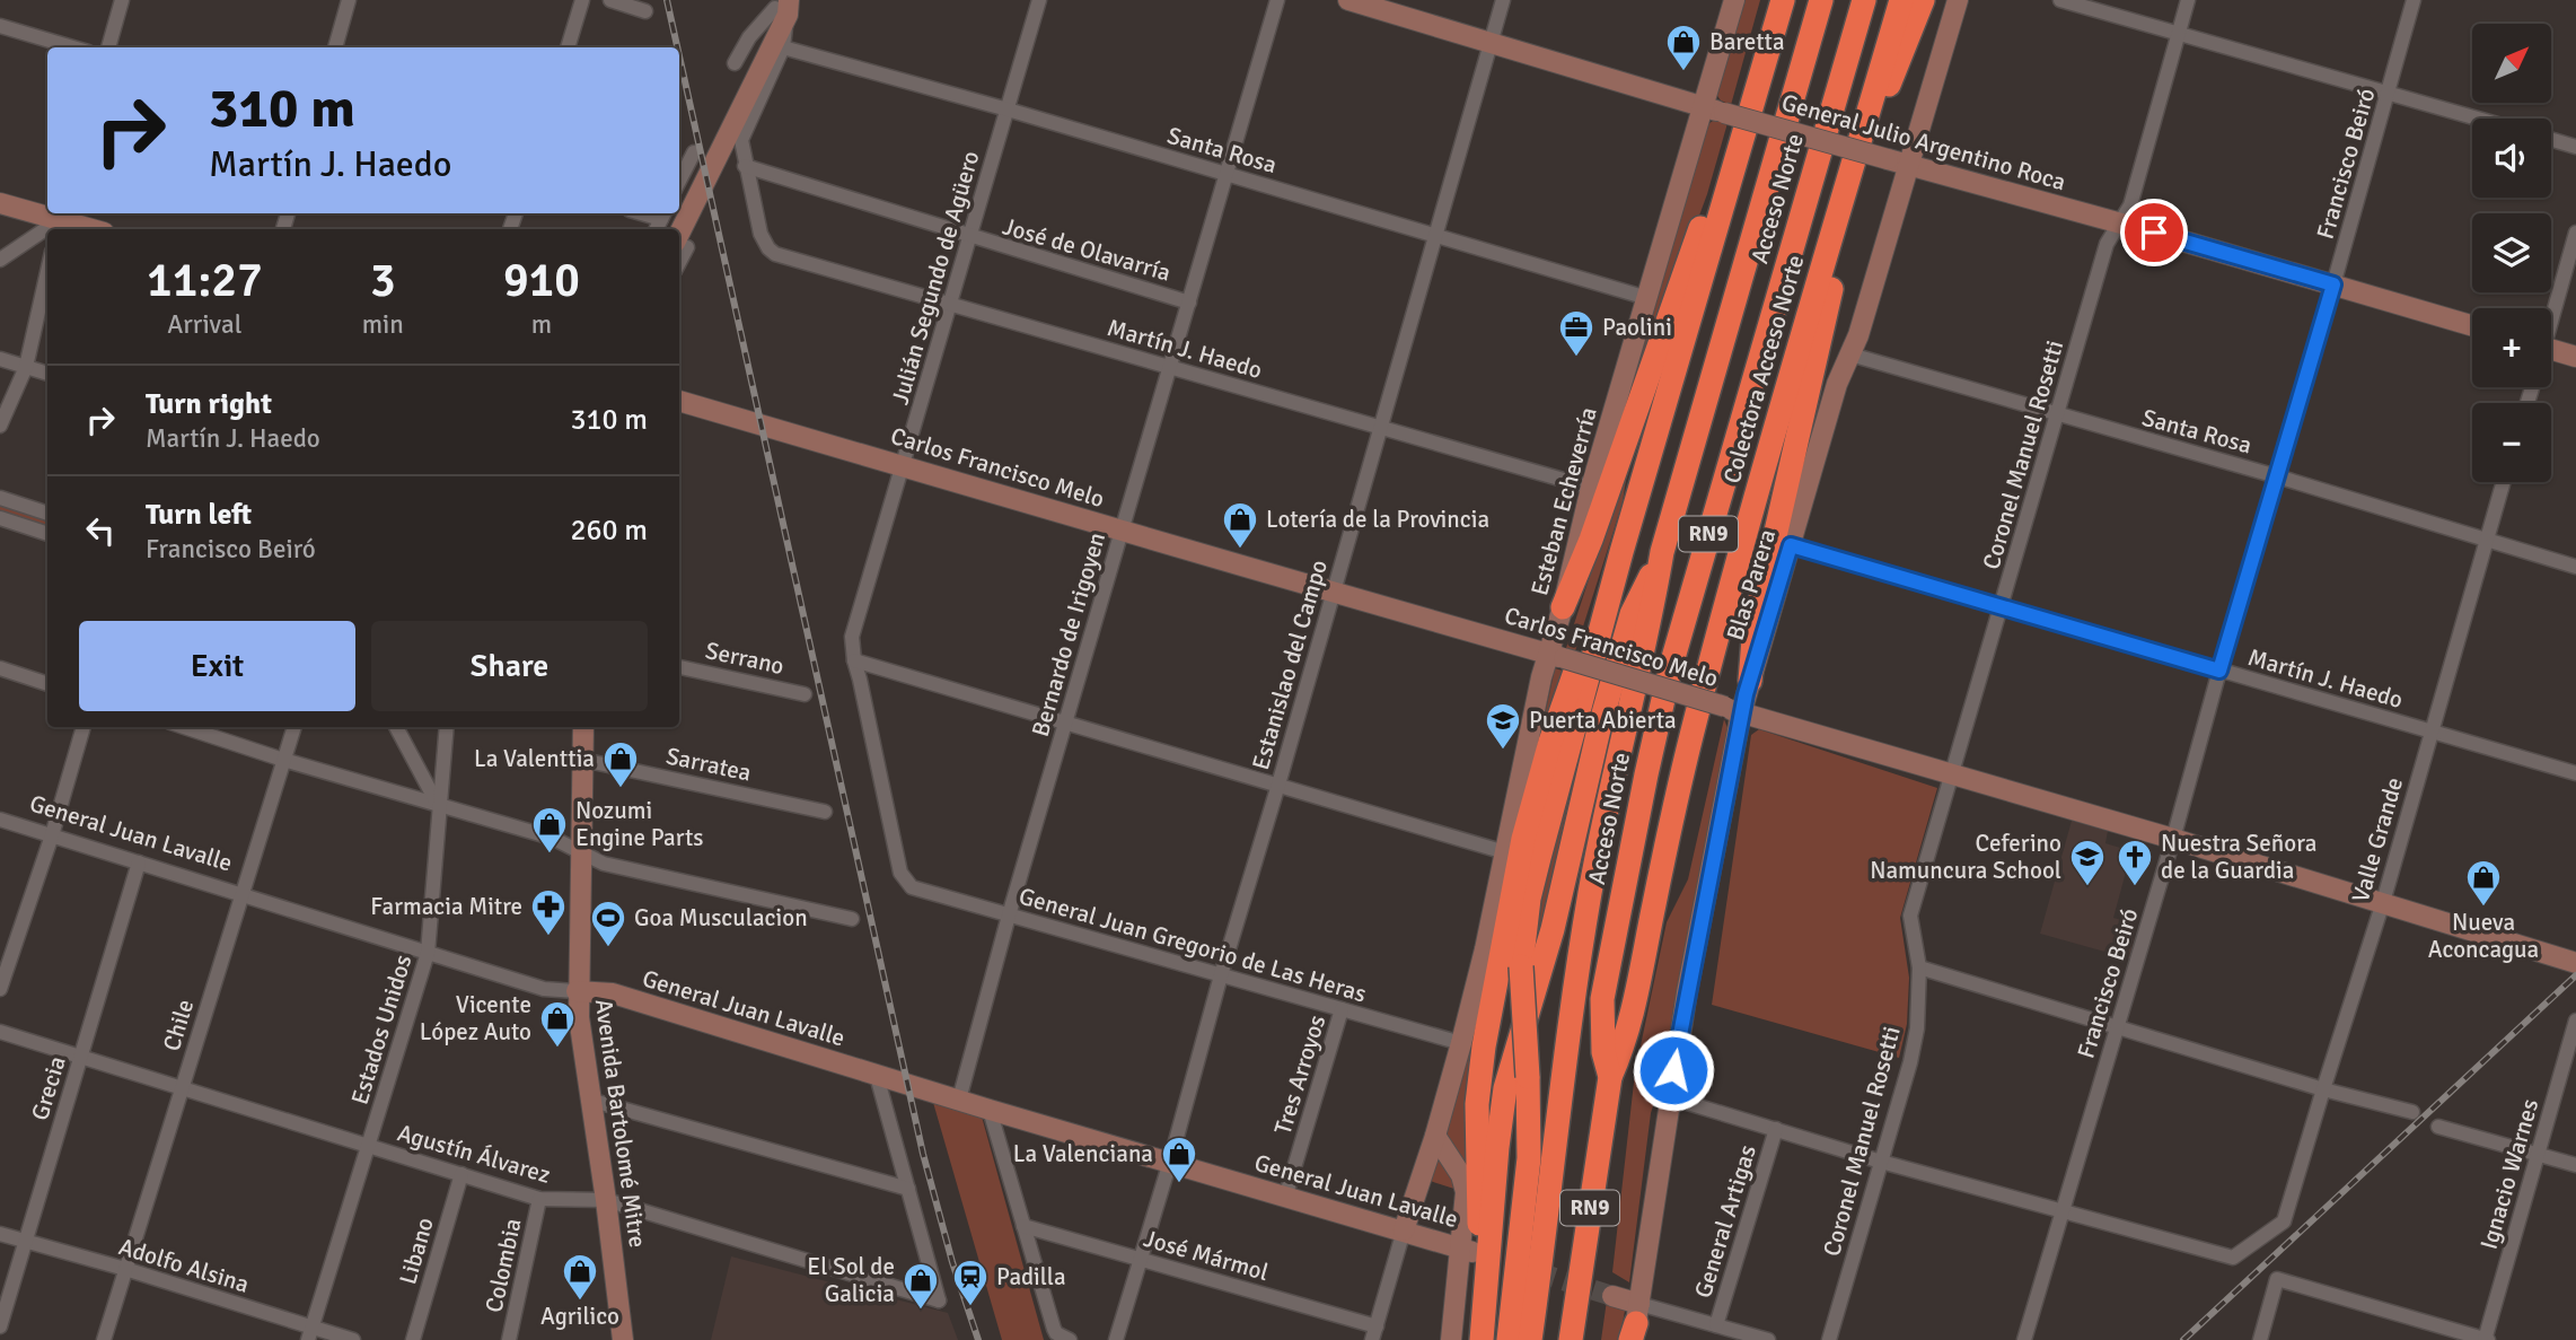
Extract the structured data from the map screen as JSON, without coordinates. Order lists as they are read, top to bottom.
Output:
{
  "streets": {
    "highway": ["Acceso Norte", "Colectora Acceso Norte", "RN9"],
    "street": [
      "General Julio Argentino Roca",
      "Santa Rosa",
      "Francisco Beiró",
      "José de Olavarría",
      "Julián Segundo de Agüero",
      "Martín J. Haedo",
      "Coronel Manuel Rosetti",
      "Carlos Francisco Melo",
      "Esteban Echeverría",
      "Blas Parera",
      "Bernardo de Irigoyen",
      "Serrano",
      "Estanislao del Campo",
      "Sarratea",
      "General Juan Lavalle",
      "Valle Grande",
      "General Juan Gregorio de Las Heras",
      "Chile",
      "Estados Unidos",
      "Tres Arroyos",
      "Grecia",
      "Avenida Bartolomé Mitre",
      "Agustín Álvarez",
      "Ignacio Warnes",
      "General Artigas",
      "Libano",
      "José Mármol",
      "Adolfo Alsina",
      "Colombia"
    ]
  },
  "crossings": [
    ["General Julio Argentino Roca", "Francisco Beiró"],
    ["General Julio Argentino Roca", "Coronel Manuel Rosetti"],
    ["General Julio Argentino Roca", "Esteban Echeverría"],
    ["General Julio Argentino Roca", "Blas Parera"],
    ["General Julio Argentino Roca", "Estanislao del Campo"],
    ["Santa Rosa", "Francisco Beiró"],
    ["Santa Rosa", "Julián Segundo de Agüero"],
    ["Santa Rosa", "Coronel Manuel Rosetti"],
    ["Santa Rosa", "Esteban Echeverría"],
    ["Santa Rosa", "Blas Parera"],
    ["Santa Rosa", "Bernardo de Irigoyen"],
    ["Santa Rosa", "Estanislao del Campo"],
    ["Santa Rosa", "Valle Grande"],
    ["Francisco Beiró", "Martín J. Haedo"],
    ["Francisco Beiró", "Carlos Francisco Melo"],
    ["Francisco Beiró", "Valle Grande"],
    ["Acceso Norte", "Colectora Acceso Norte"],
    ["José de Olavarría", "Julián Segundo de Agüero"],
    ["José de Olavarría", "Martín J. Haedo"],
    ["José de Olavarría", "Bernardo de Irigoyen"],
    ["Julián Segundo de Agüero", "Martín J. Haedo"],
    ["Julián Segundo de Agüero", "Carlos Francisco Melo"],
    ["Julián Segundo de Agüero", "General Juan Gregorio de Las Heras"],
    ["Martín J. Haedo", "Coronel Manuel Rosetti"],
    ["Martín J. Haedo", "Esteban Echeverría"],
    ["Martín J. Haedo", "Blas Parera"],
    ["Martín J. Haedo", "Bernardo de Irigoyen"],
    ["Martín J. Haedo", "Estanislao del Campo"],
    ["Martín J. Haedo", "Valle Grande"],
    ["Coronel Manuel Rosetti", "Carlos Francisco Melo"],
    ["Carlos Francisco Melo", "Esteban Echeverría"],
    ["Carlos Francisco Melo", "Blas Parera"],
    ["Carlos Francisco Melo", "Bernardo de Irigoyen"],
    ["Carlos Francisco Melo", "Estanislao del Campo"],
    ["Carlos Francisco Melo", "Valle Grande"],
    ["Esteban Echeverría", "General Juan Lavalle"],
    ["Esteban Echeverría", "General Juan Gregorio de Las Heras"],
    ["Esteban Echeverría", "José Mármol"],
    ["Bernardo de Irigoyen", "General Juan Lavalle"],
    ["Bernardo de Irigoyen", "General Juan Gregorio de Las Heras"],
    ["Estanislao del Campo", "General Juan Lavalle"],
    ["Estanislao del Campo", "General Juan Gregorio de Las Heras"],
    ["Estanislao del Campo", "José Mármol"],
    ["Sarratea", "Avenida Bartolomé Mitre"],
    ["General Juan Lavalle", "Chile"],
    ["General Juan Lavalle", "Estados Unidos"],
    ["General Juan Lavalle", "Tres Arroyos"],
    ["General Juan Lavalle", "Grecia"],
    ["General Juan Lavalle", "Avenida Bartolomé Mitre"],
    ["General Juan Gregorio de Las Heras", "Tres Arroyos"],
    ["Chile", "Agustín Álvarez"],
    ["Chile", "Adolfo Alsina"],
    ["Estados Unidos", "Agustín Álvarez"],
    ["Estados Unidos", "Adolfo Alsina"],
    ["Grecia", "Agustín Álvarez"],
    ["Grecia", "Adolfo Alsina"],
    ["Avenida Bartolomé Mitre", "Agustín Álvarez"],
    ["Agustín Álvarez", "Libano"],
    ["Agustín Álvarez", "Colombia"]
  ],
  "places": {
    "shop": [
      "Baretta",
      "Lotería de la Provincia",
      "La Valenttia",
      "Nozumi Engine Parts",
      "Nueva Aconcagua",
      "Vicente López Auto",
      "La Valenciana",
      "Agrilico",
      "El Sol de Galicia"
    ],
    "office": ["Paolini"],
    "school or university": ["Puerta Abierta", "Ceferino Namuncura School"],
    "church": ["Nuestra Señora de la Guardia"],
    "pharmacy": ["Farmacia Mitre"],
    "sports": ["Goa Musculacion"],
    "station": ["Padilla"]
  },
  "north": "top right",
  "page": {
    "map_buttons": ["+", "−"],
    "turn": ["310 m", "Martín J. Haedo"],
    "eta": [
      "11:27",
      "Arrival",
      "3",
      "min",
      "910",
      "m"
    ],
    "list": [
      {
        "name": "Turn right",
        "note": "Martín J. Haedo",
        "value": "310 m"
      },
      {
        "name": "Turn left",
        "note": "Francisco Beiró",
        "value": "260 m"
      }
    ],
    "buttons": ["Exit", "Share"]
  }
}
